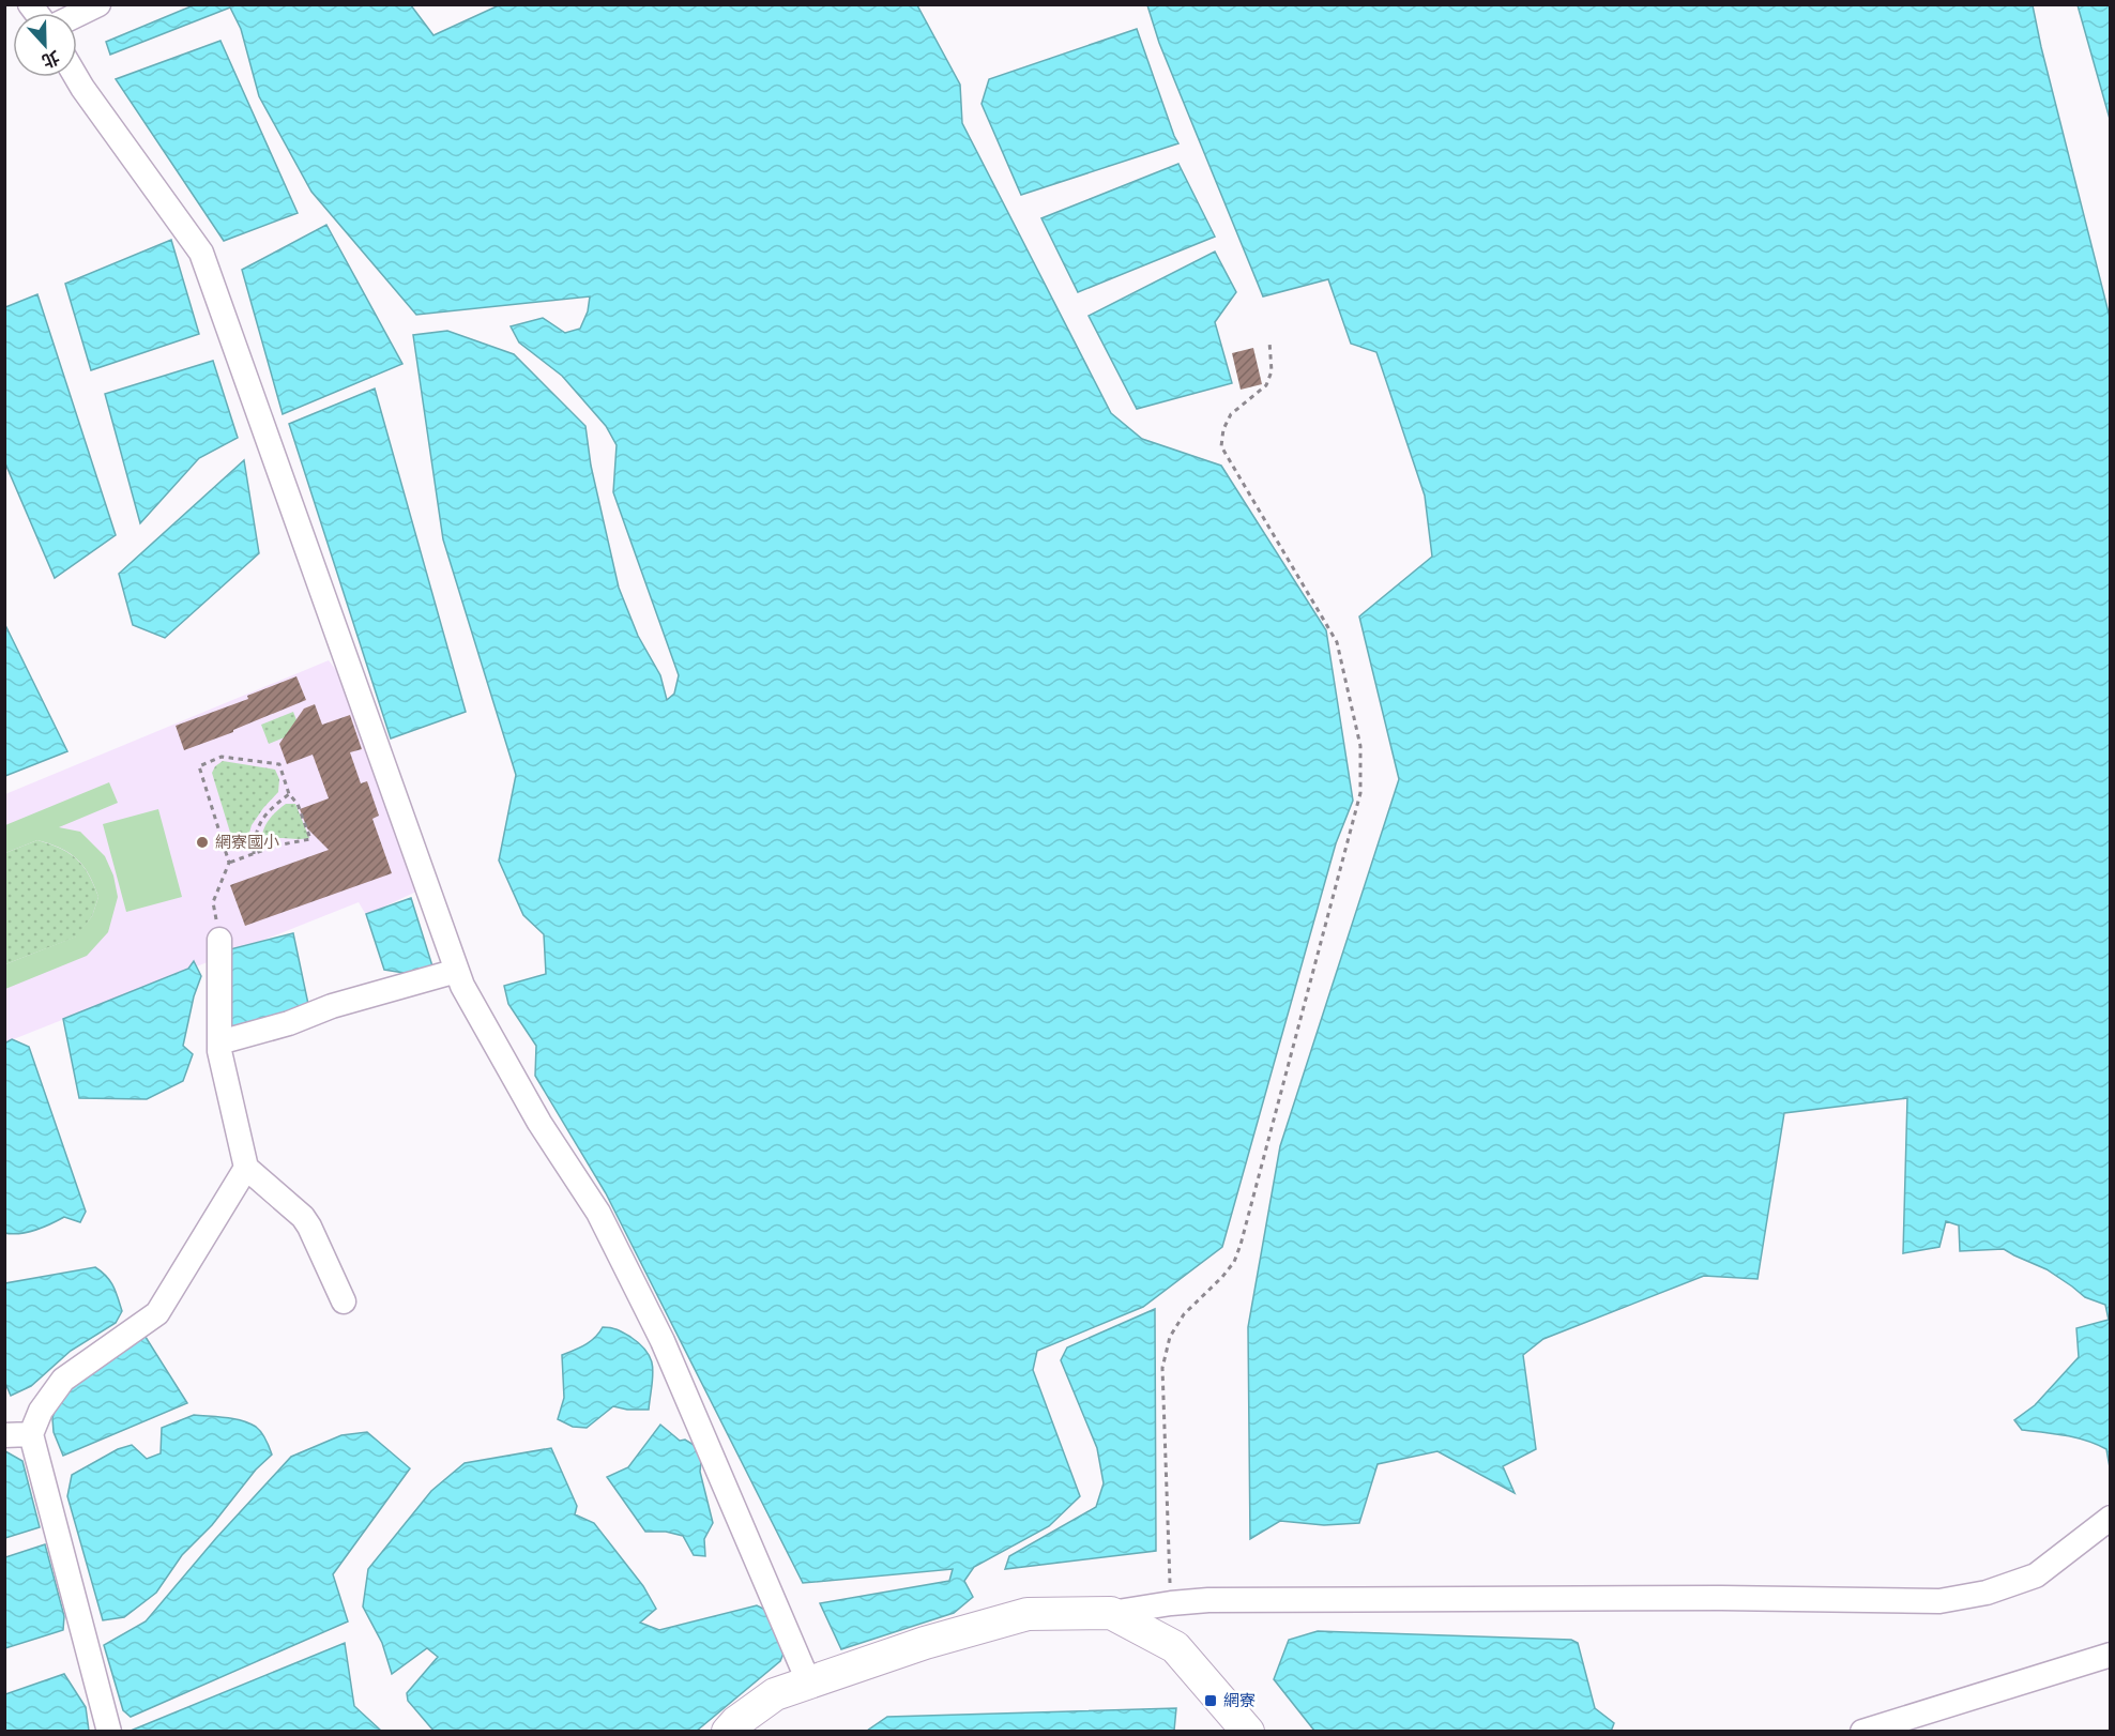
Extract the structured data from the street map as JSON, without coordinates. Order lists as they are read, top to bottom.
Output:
{
  "places": {
    "other": ["網寮國小"],
    "transit": ["網寮"]
  },
  "north": "bottom"
}
